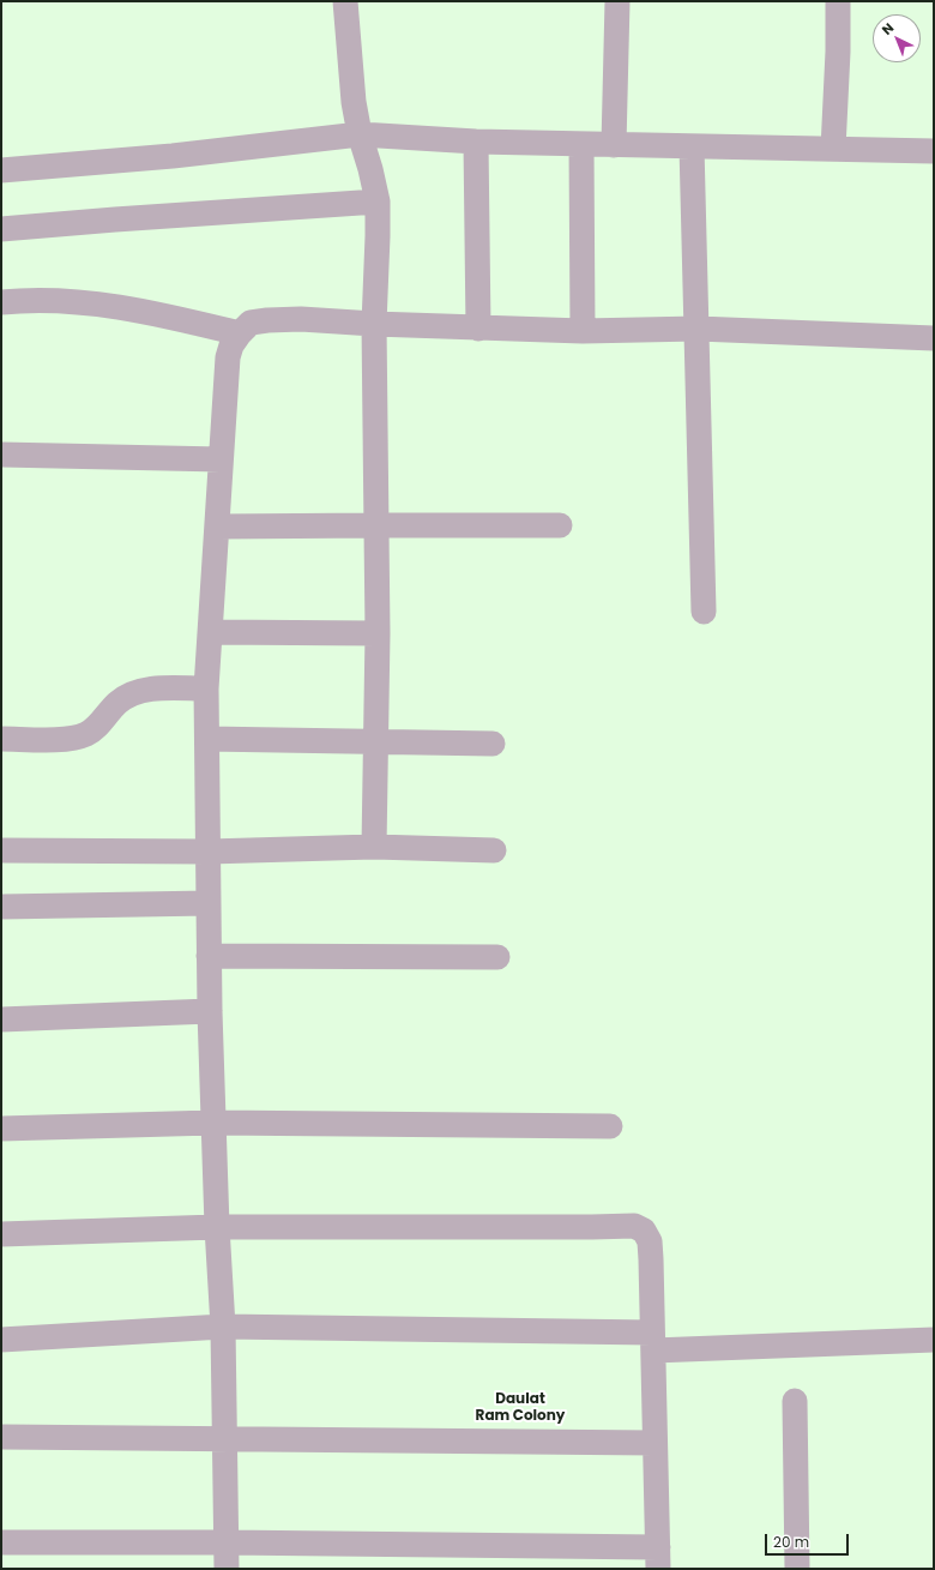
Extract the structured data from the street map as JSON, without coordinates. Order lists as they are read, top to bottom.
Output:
{
  "districts": ["Daulat Ram Colony"],
  "scale_bar": "20 m",
  "north": "top left"
}
